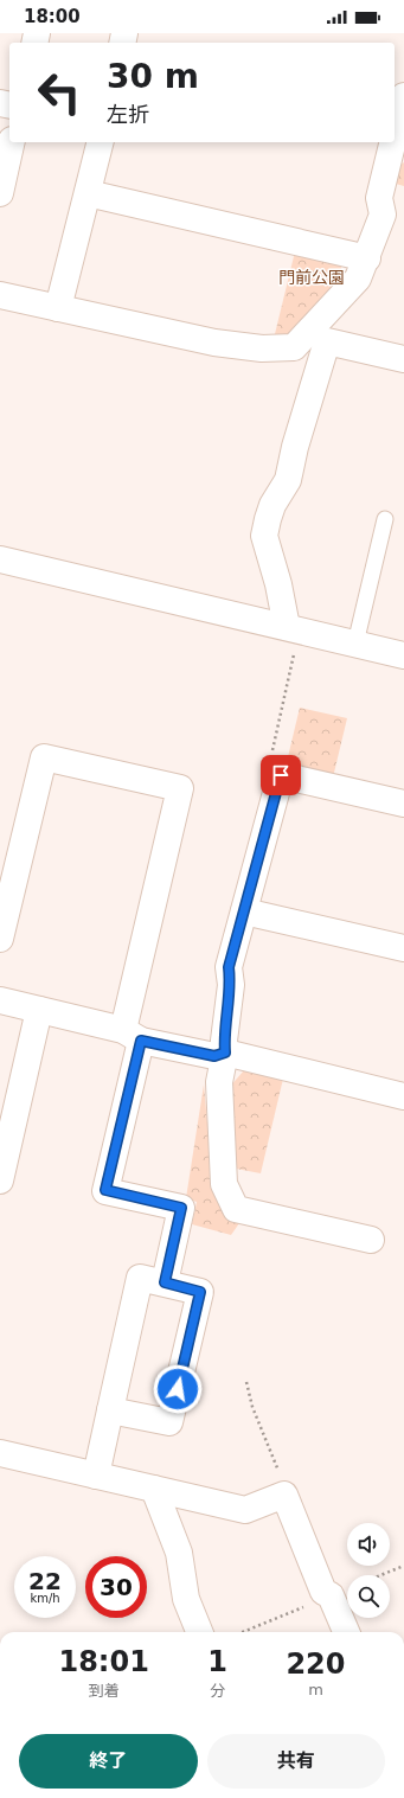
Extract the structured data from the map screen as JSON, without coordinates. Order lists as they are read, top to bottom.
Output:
{
  "parks": ["門前公園"],
  "page": {
    "status": "18:00",
    "turn": ["30 m", "左折"],
    "speed": "22 km/h",
    "limit": "30",
    "eta": [
      "18:01",
      "到着",
      "1",
      "分",
      "220",
      "m"
    ],
    "buttons": ["終了", "共有"]
  }
}
